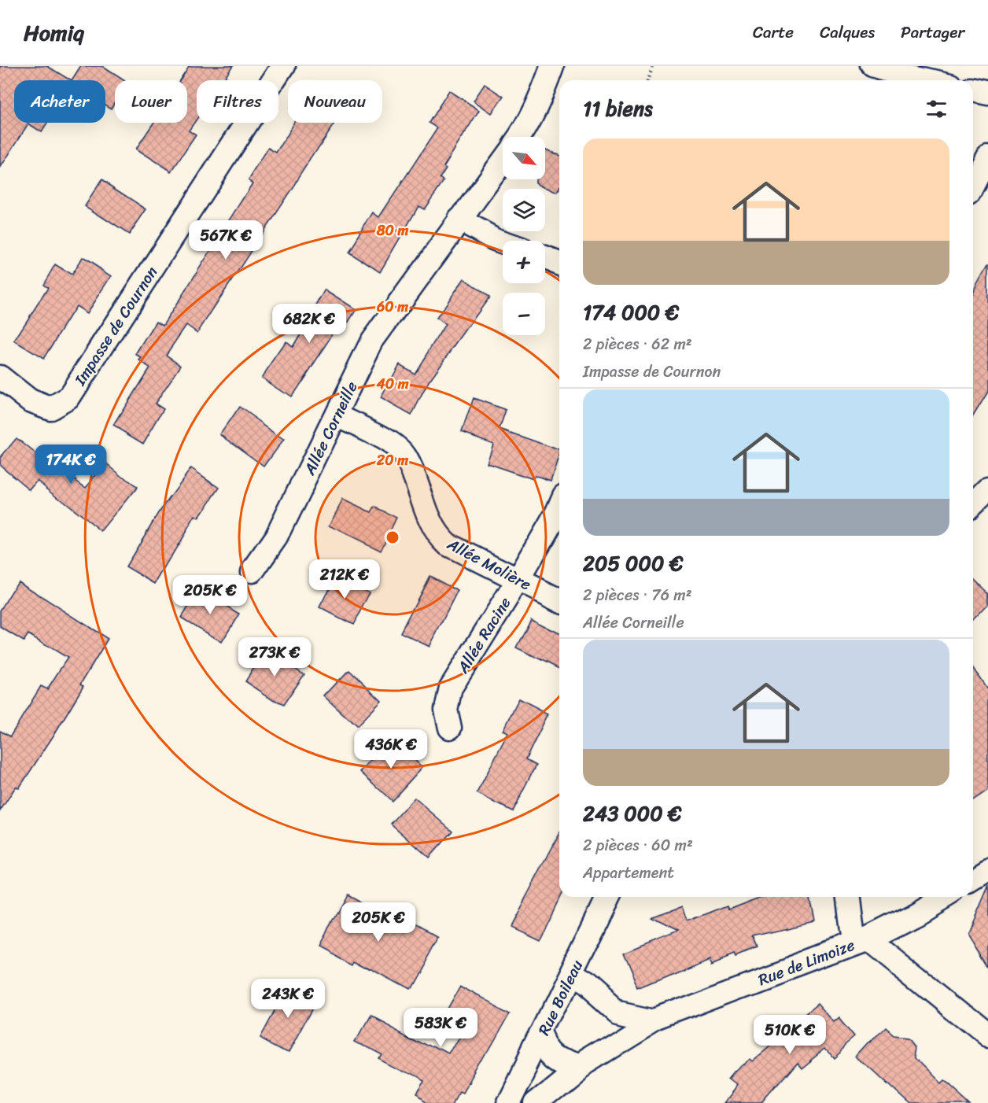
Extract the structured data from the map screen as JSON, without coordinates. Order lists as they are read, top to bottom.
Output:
{
  "streets": {
    "street": [
      "Impasse de Cournon",
      "Allée Corneille",
      "Allée Molière",
      "Allée Racine",
      "Rue de Limoize",
      "Rue Boileau"
    ]
  },
  "crossings": [
    ["Allée Corneille", "Allée Molière"],
    ["Allée Molière", "Allée Racine"]
  ],
  "north": "bottom right",
  "page": {
    "header": "Homiq",
    "nav": ["Carte", "Calques", "Partager"],
    "chip": [
      "Acheter",
      "Louer",
      "Filtres",
      "Nouveau"
    ],
    "heading": "11 biens",
    "map_buttons": ["+", "−"],
    "list": [
      {
        "name": "174 000 €",
        "note": "2 pièces · 62 m² · Impasse de Cournon"
      },
      {
        "name": "205 000 €",
        "note": "2 pièces · 76 m² · Allée Corneille"
      },
      {
        "name": "243 000 €",
        "note": "2 pièces · 60 m² · Appartement"
      }
    ],
    "price": [
      "567K €",
      "682K €",
      "174K €",
      "212K €",
      "205K €",
      "273K €",
      "436K €",
      "205K €",
      "243K €",
      "583K €",
      "510K €"
    ]
  },
  "rings": [
    "80 m",
    "60 m",
    "40 m",
    "20 m"
  ]
}
